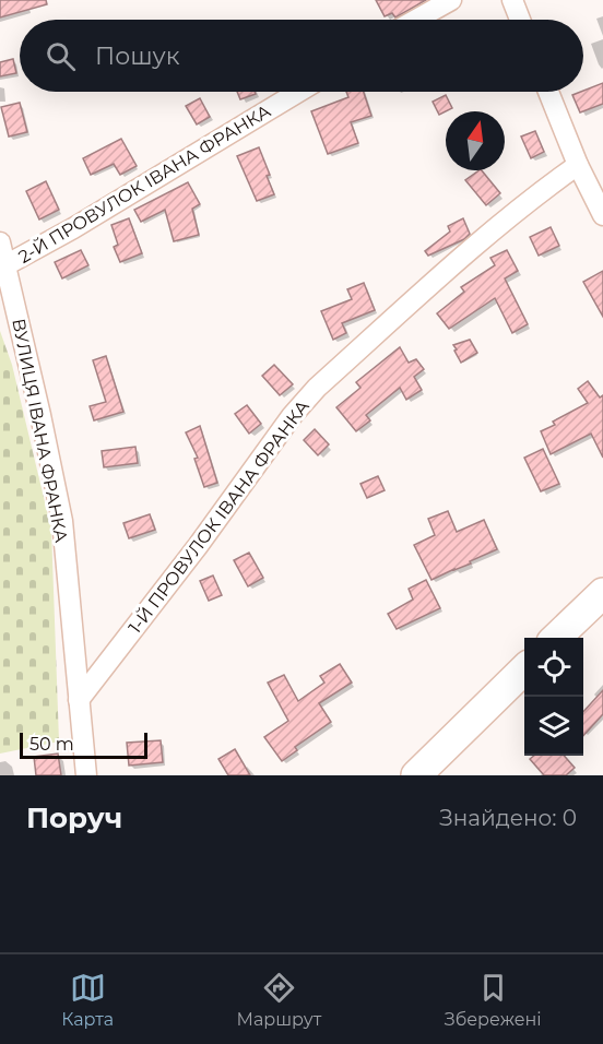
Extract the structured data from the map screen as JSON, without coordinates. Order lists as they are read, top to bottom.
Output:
{
  "streets": {
    "street": ["2-Й ПРОВУЛОК ІВАНА ФРАНКА", "ВУЛИЦЯ ІВАНА ФРАНКА", "1-Й ПРОВУЛОК ІВАНА ФРАНКА"]
  },
  "crossings": [
    ["2-Й ПРОВУЛОК ІВАНА ФРАНКА", "ВУЛИЦЯ ІВАНА ФРАНКА"],
    ["ВУЛИЦЯ ІВАНА ФРАНКА", "1-Й ПРОВУЛОК ІВАНА ФРАНКА"]
  ],
  "scale_bar": "50 m",
  "north": "top",
  "page": {
    "search": "Пошук",
    "scale": "50 m",
    "heading": ["Поруч", "Знайдено: 0"],
    "nav": ["Карта", "Маршрут", "Збережені"]
  }
}
